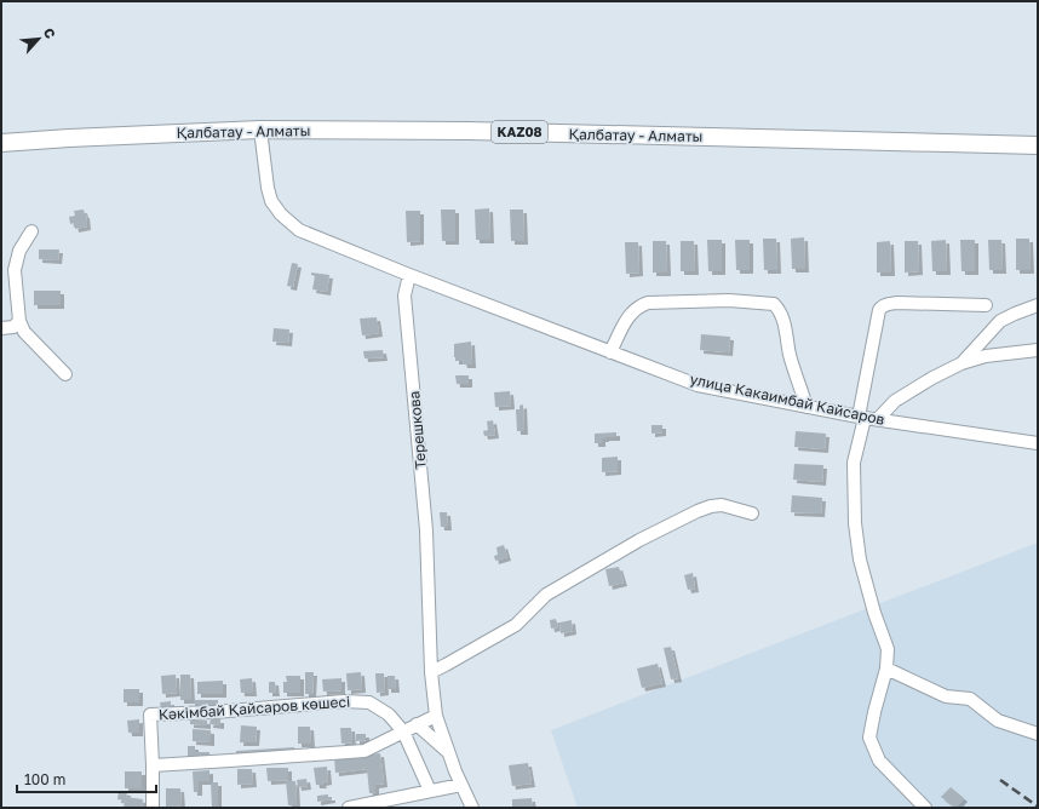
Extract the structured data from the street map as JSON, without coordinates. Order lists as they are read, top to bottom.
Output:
{
  "streets": {
    "highway": ["Қалбатау - Алматы", "KAZ08"],
    "street": ["улица Какаимбай Кайсаров", "Терешкова", "Кәкімбай Қайсаров көшесі"]
  },
  "crossings": [
    ["улица Какаимбай Кайсаров", "Терешкова"]
  ],
  "scale_bar": "100 m",
  "north": "top right"
}
